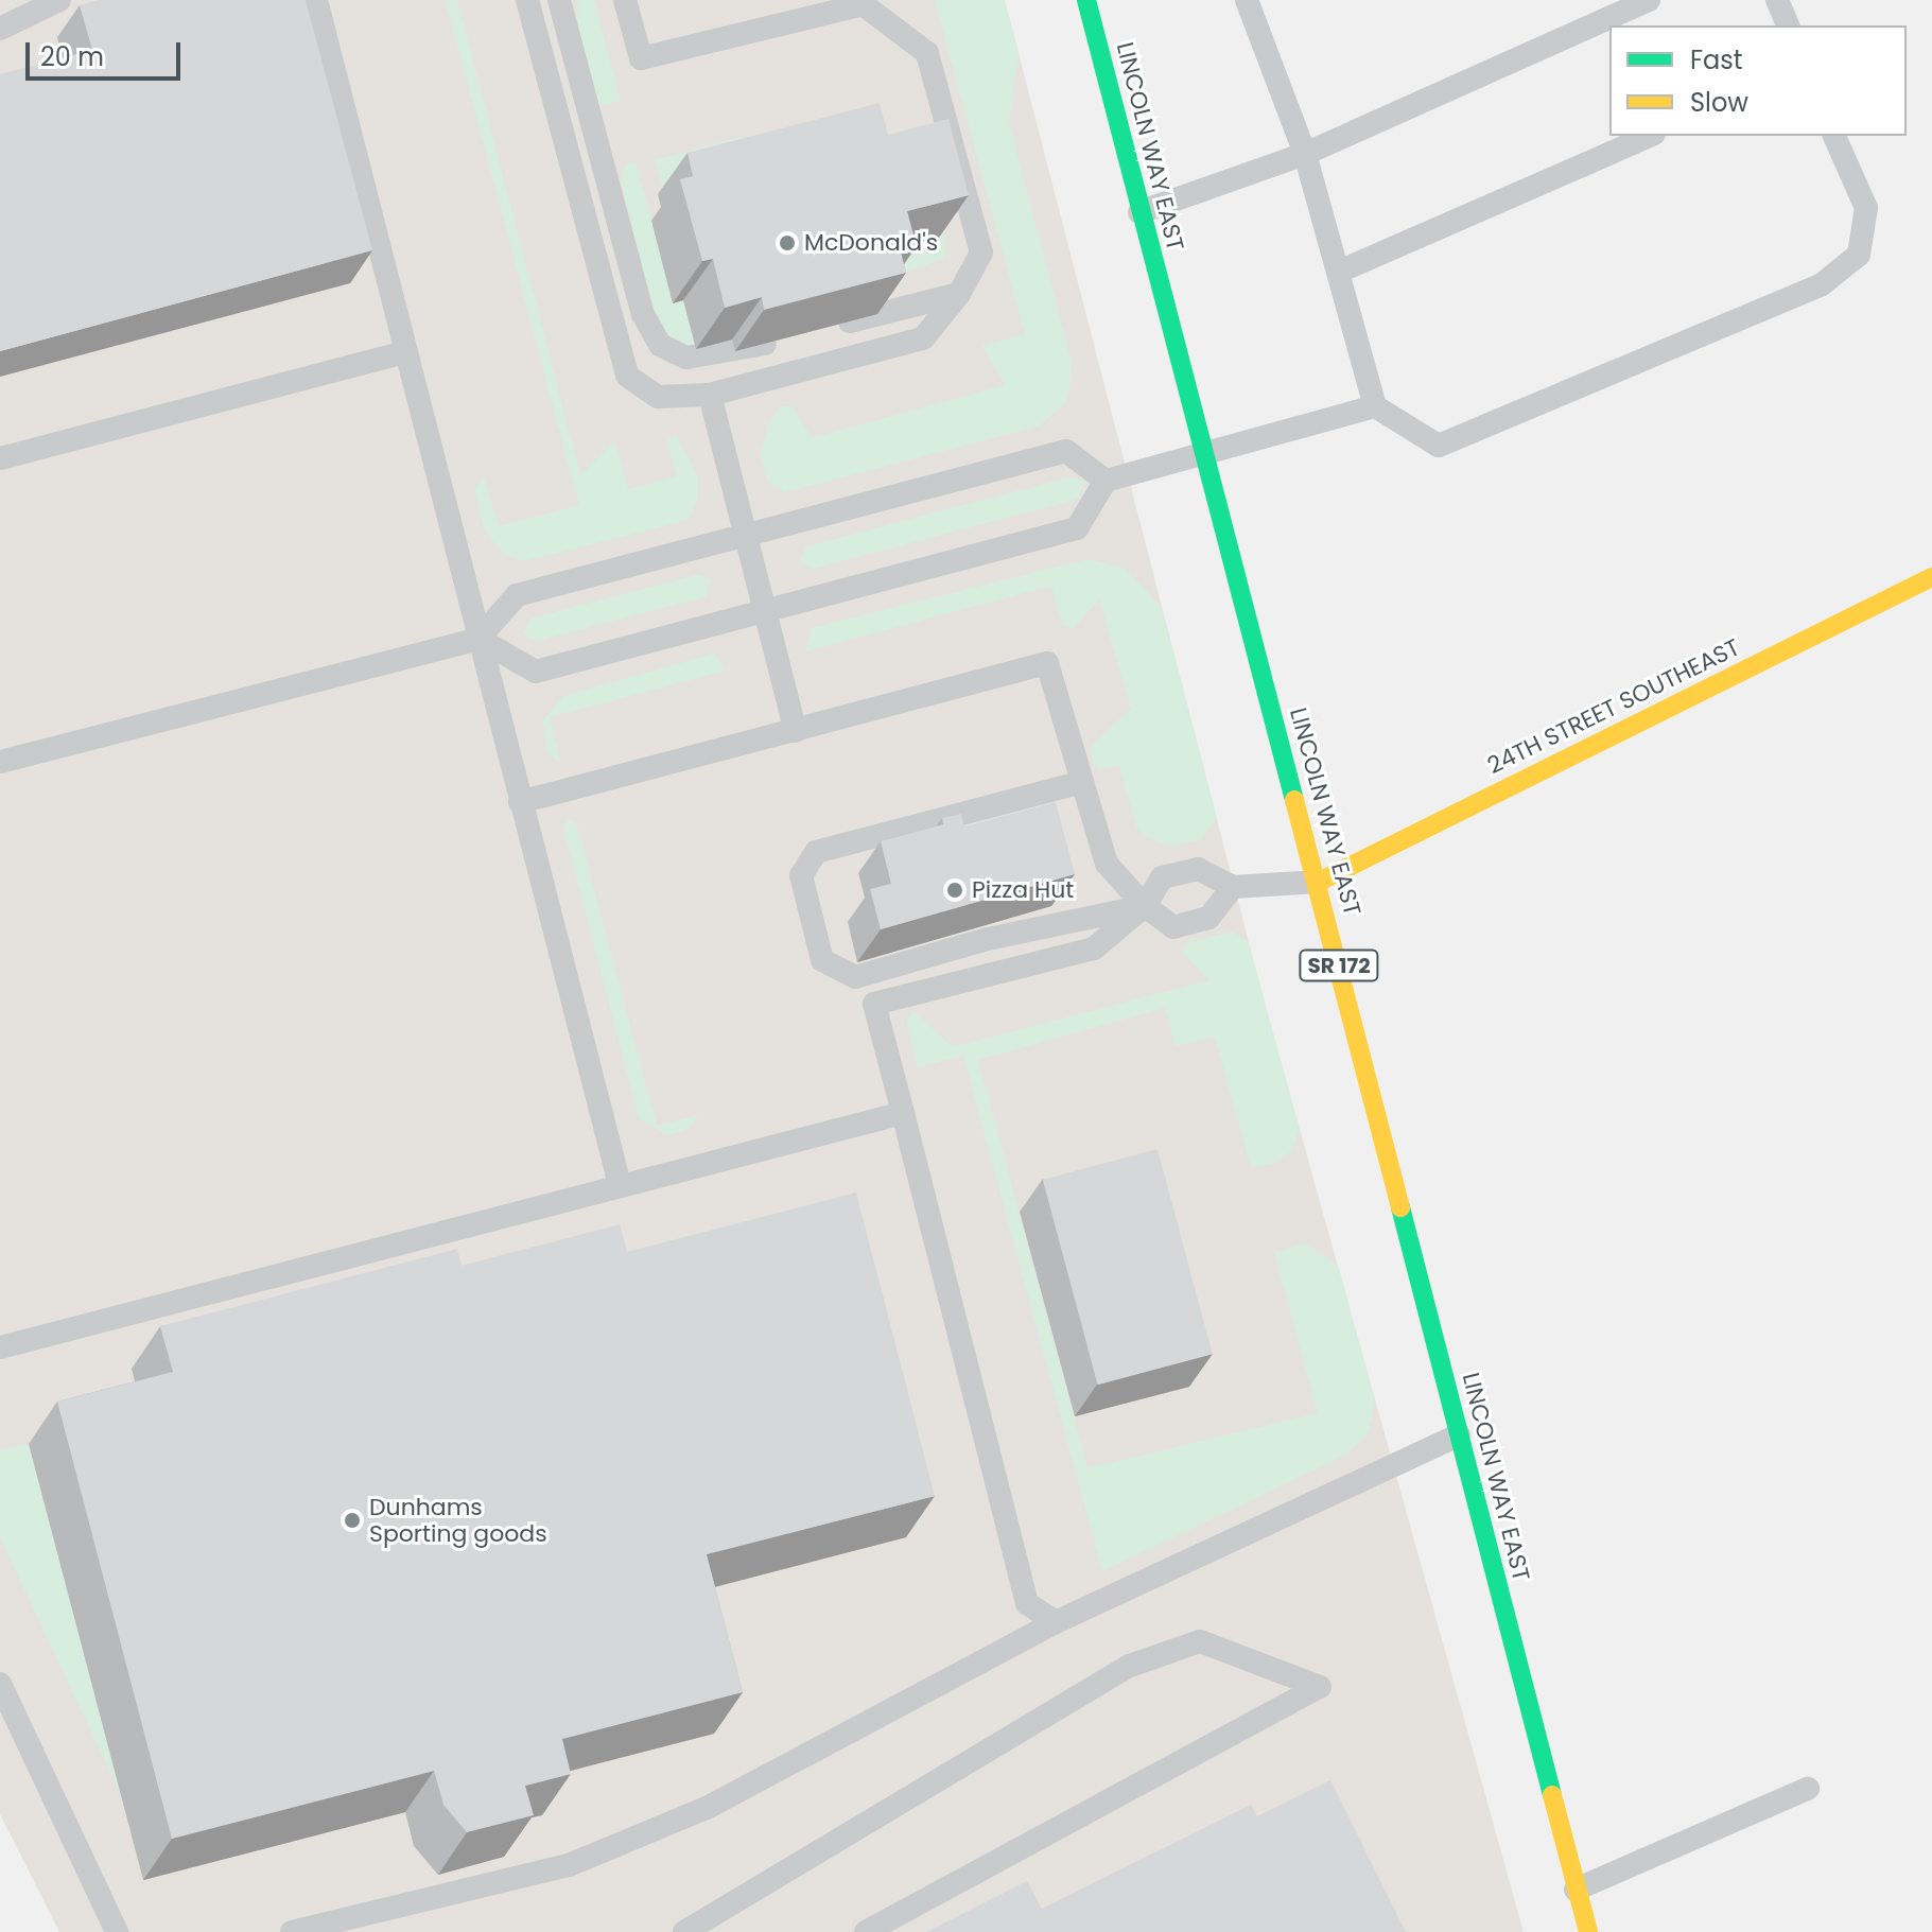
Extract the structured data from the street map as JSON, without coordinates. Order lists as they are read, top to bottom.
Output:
{
  "streets": {
    "main road": ["LINCOLN WAY EAST", "24TH STREET SOUTHEAST", "SR 172"]
  },
  "crossings": [
    ["LINCOLN WAY EAST", "24TH STREET SOUTHEAST"]
  ],
  "places": ["McDonald's", "Pizza Hut", "Dunhams Sporting goods"],
  "legend": ["Fast", "Slow"],
  "scale_bar": "20 m"
}
